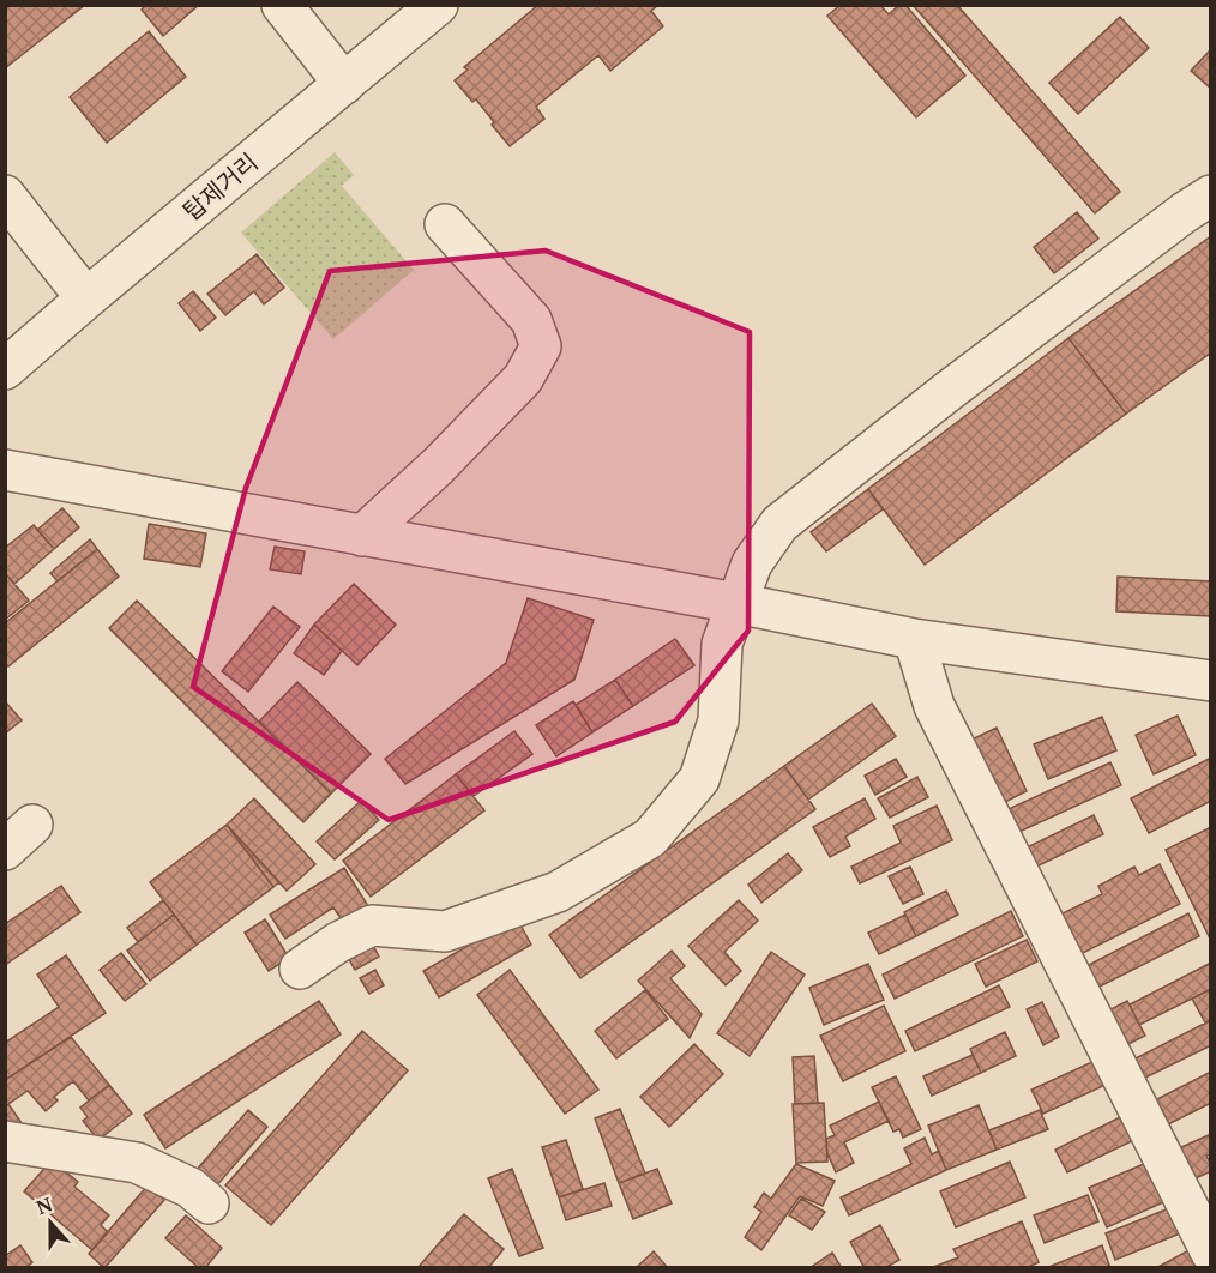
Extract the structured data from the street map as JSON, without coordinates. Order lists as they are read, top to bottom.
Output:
{
  "streets": {
    "street": ["탑제거리"]
  },
  "north": "top"
}
